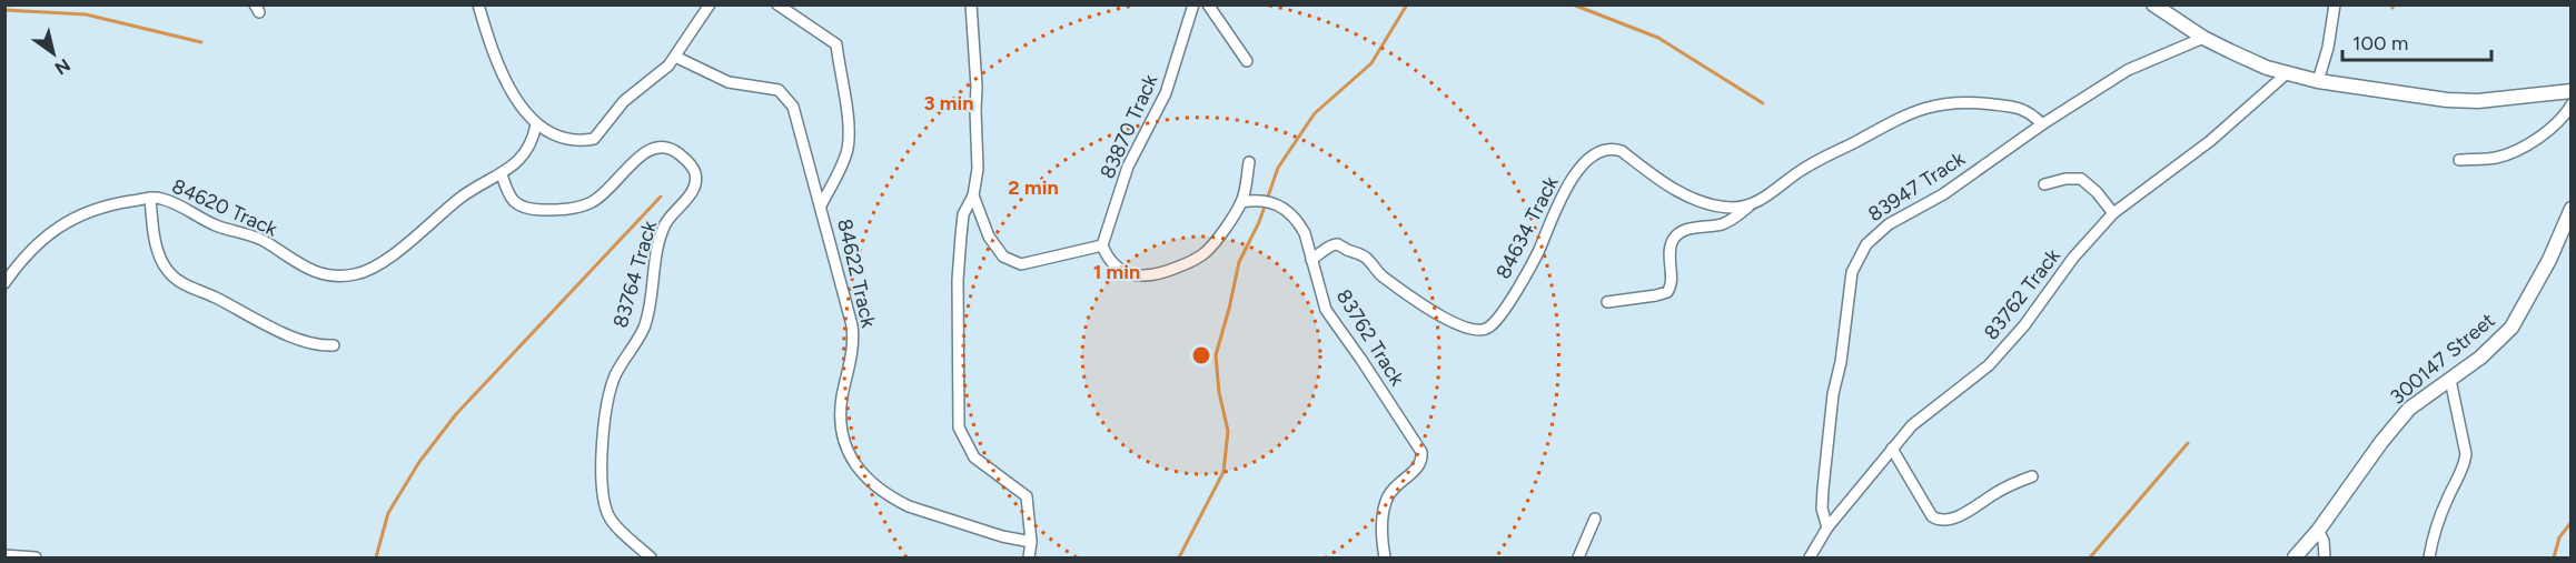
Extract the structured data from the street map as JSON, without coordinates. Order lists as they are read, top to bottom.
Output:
{
  "streets": {
    "street": [
      "83870 Track",
      "83947 Track",
      "84620 Track",
      "84634 Track",
      "84622 Track",
      "83764 Track",
      "83762 Track",
      "300147 Street"
    ]
  },
  "crossings": [
    ["83947 Track", "84634 Track"],
    ["83947 Track", "83762 Track"],
    ["84620 Track", "83764 Track"],
    ["84634 Track", "83762 Track"]
  ],
  "scale_bar": "100 m",
  "north": "bottom right",
  "rings": ["3 min", "2 min", "1 min"]
}
